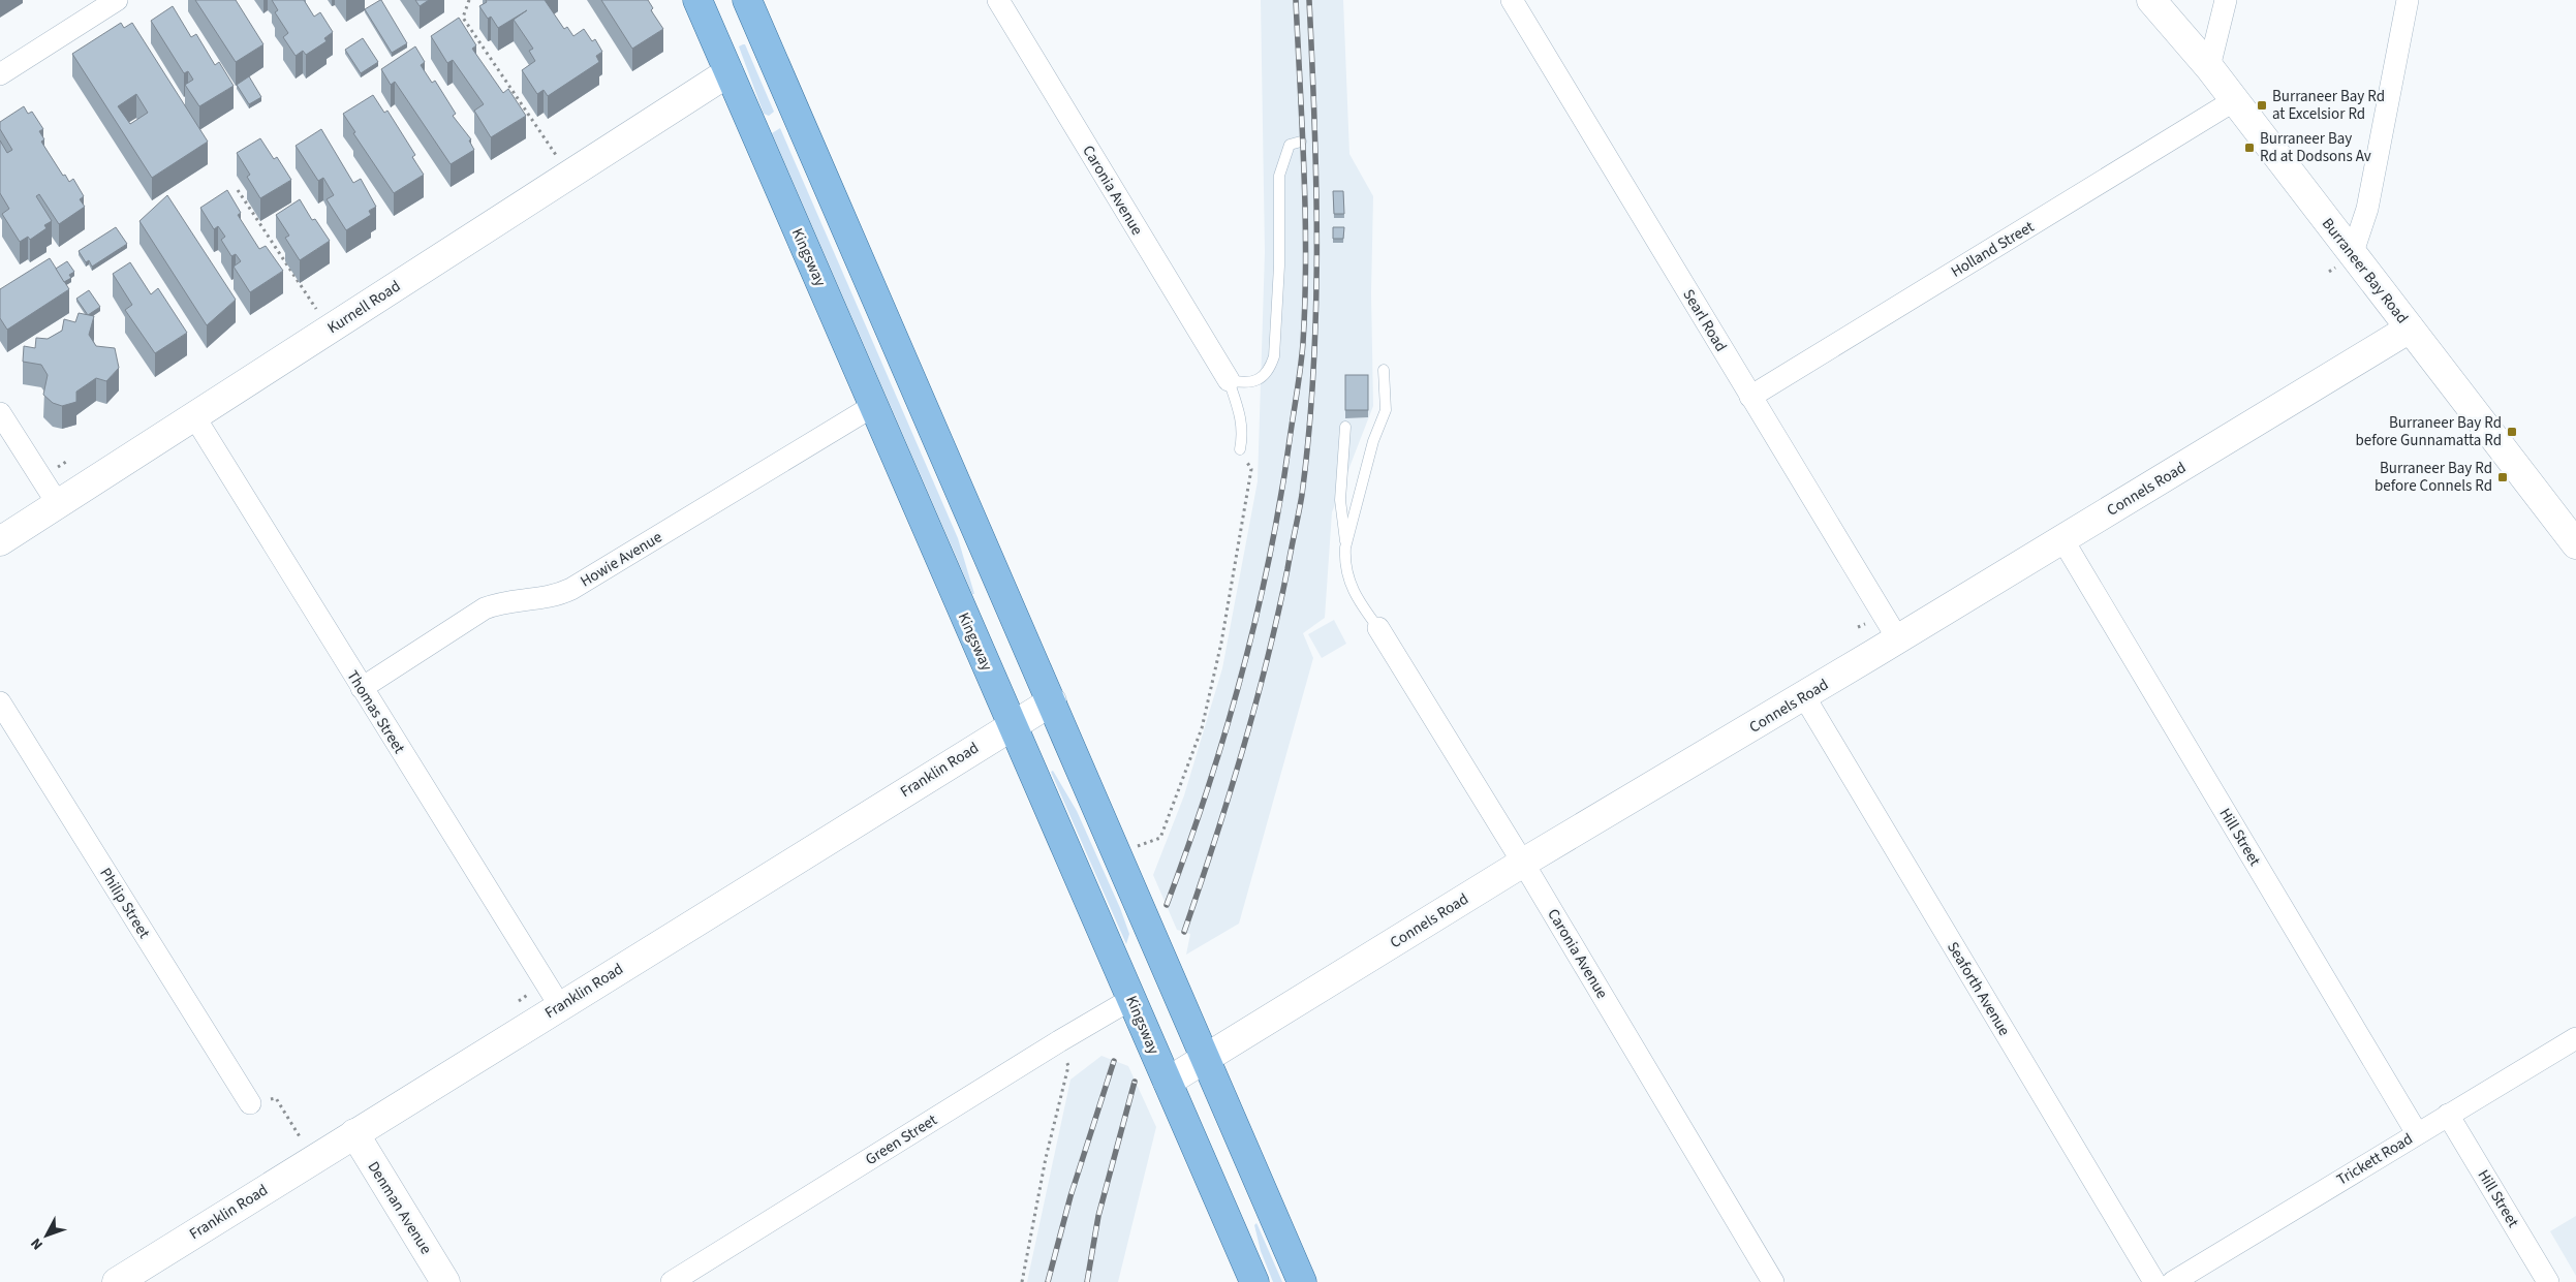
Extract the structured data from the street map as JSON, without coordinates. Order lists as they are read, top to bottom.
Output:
{
  "streets": {
    "main road": ["Kingsway"],
    "street": [
      "Caronia Avenue",
      "Holland Street",
      "Burraneer Bay Road",
      "Kurnell Road",
      "Searl Road",
      "Connels Road",
      "Howie Avenue",
      "Thomas Street",
      "Franklin Road",
      "Hill Street",
      "Philip Street",
      "Seaforth Avenue",
      "Green Street",
      "Trickett Road",
      "Denman Avenue"
    ]
  },
  "crossings": [
    ["Caronia Avenue", "Connels Road"],
    ["Holland Street", "Burraneer Bay Road"],
    ["Holland Street", "Searl Road"],
    ["Kingsway", "Kurnell Road"],
    ["Kingsway", "Connels Road"],
    ["Kingsway", "Howie Avenue"],
    ["Kingsway", "Franklin Road"],
    ["Kingsway", "Green Street"],
    ["Burraneer Bay Road", "Connels Road"],
    ["Kurnell Road", "Thomas Street"],
    ["Searl Road", "Connels Road"],
    ["Connels Road", "Hill Street"],
    ["Connels Road", "Seaforth Avenue"],
    ["Howie Avenue", "Thomas Street"],
    ["Thomas Street", "Franklin Road"],
    ["Franklin Road", "Denman Avenue"],
    ["Hill Street", "Trickett Road"]
  ],
  "places": {
    "transit": [
      "Burraneer Bay Rd at Excelsior Rd",
      "Burraneer Bay Rd at Dodsons Av",
      "Burraneer Bay Rd before Gunnamatta Rd",
      "Burraneer Bay Rd before Connels Rd"
    ]
  },
  "north": "bottom left"
}
